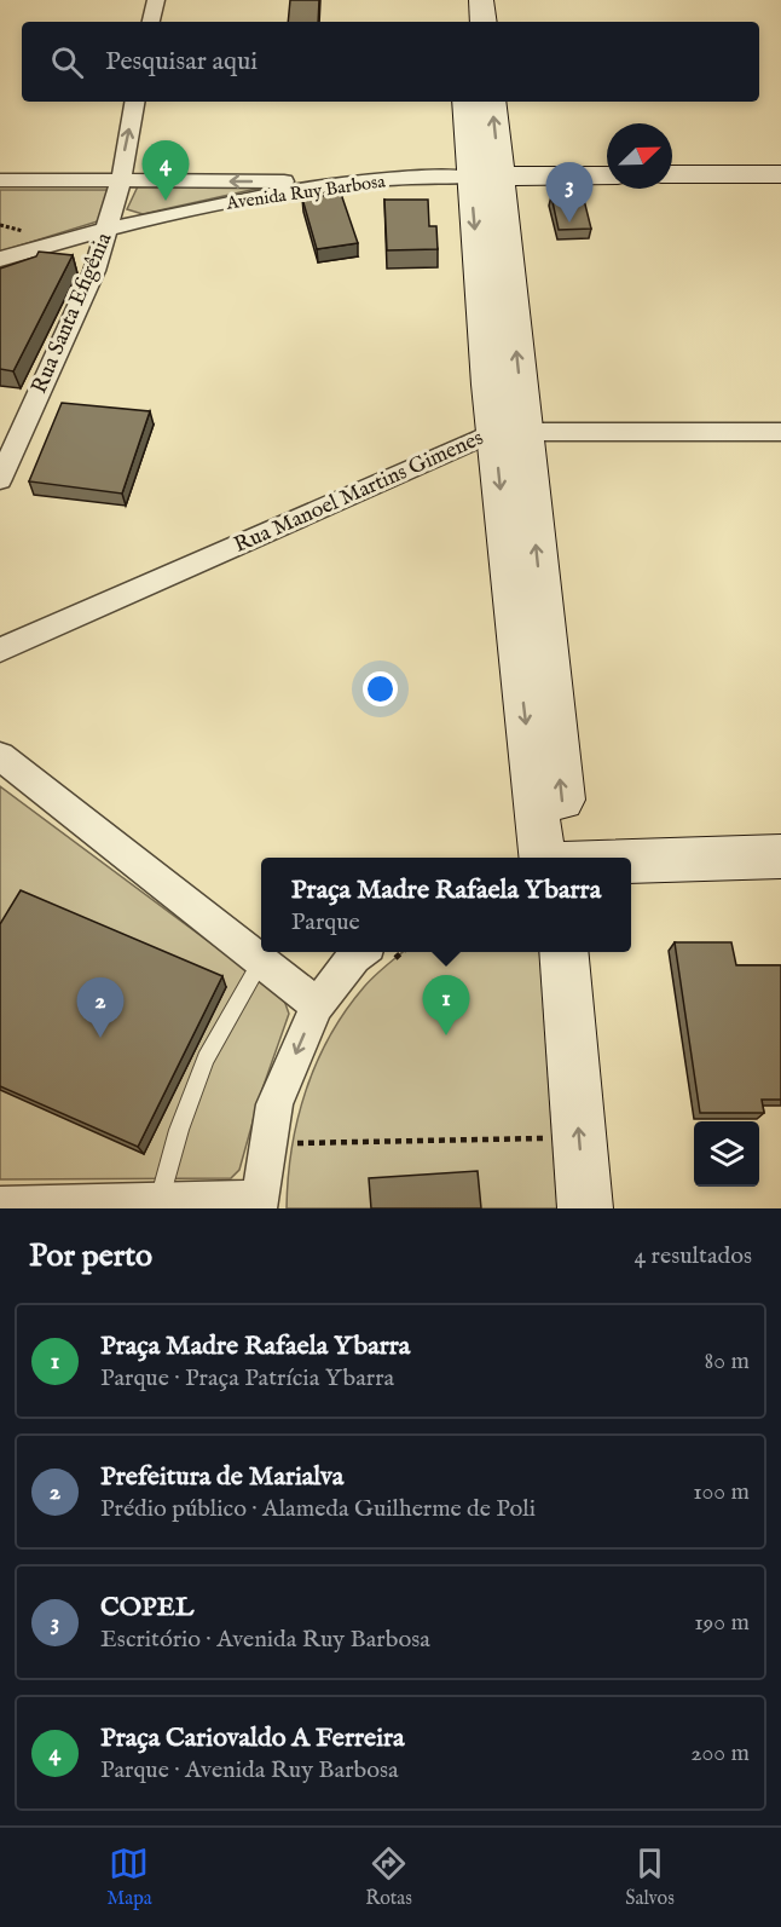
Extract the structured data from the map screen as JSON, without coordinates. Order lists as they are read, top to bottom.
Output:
{
  "streets": {
    "street": ["Avenida Ruy Barbosa", "Rua Santa Efigênia", "Rua Manoel Martins Gimenes"]
  },
  "crossings": [
    ["Avenida Ruy Barbosa", "Rua Santa Efigênia"]
  ],
  "north": "top right",
  "page": {
    "search": "Pesquisar aqui",
    "pins": [
      "4",
      "3",
      "1",
      "2"
    ],
    "popup": ["Praça Madre Rafaela Ybarra", "Parque"],
    "heading": ["Por perto", "4 resultados"],
    "list": [
      {
        "mark": "1",
        "name": "Praça Madre Rafaela Ybarra",
        "note": "Parque · Praça Patrícia Ybarra",
        "value": "80 m"
      },
      {
        "mark": "2",
        "name": "Prefeitura de Marialva",
        "note": "Prédio público · Alameda Guilherme de Poli",
        "value": "100 m"
      },
      {
        "mark": "3",
        "name": "COPEL",
        "note": "Escritório · Avenida Ruy Barbosa",
        "value": "190 m"
      },
      {
        "mark": "4",
        "name": "Praça Cariovaldo A Ferreira",
        "note": "Parque · Avenida Ruy Barbosa",
        "value": "200 m"
      }
    ],
    "nav": ["Mapa", "Rotas", "Salvos"]
  }
}
